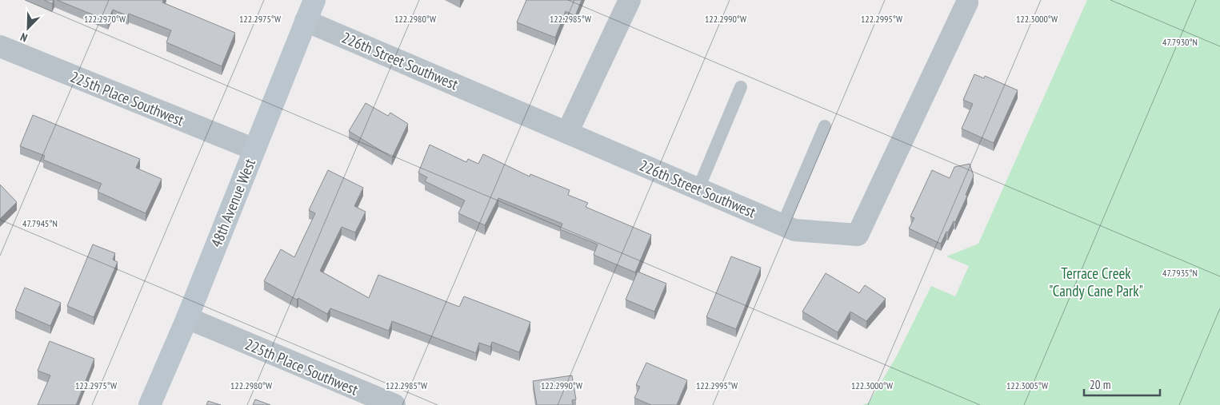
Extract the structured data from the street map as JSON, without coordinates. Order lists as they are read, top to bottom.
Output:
{
  "streets": {
    "main road": ["48th Avenue West"],
    "street": ["226th Street Southwest", "225th Place Southwest"]
  },
  "crossings": [
    ["226th Street Southwest", "48th Avenue West"],
    ["225th Place Southwest", "48th Avenue West"]
  ],
  "parks": ["Terrace Creek \"Candy Cane Park\""],
  "scale_bar": "20 m",
  "north": "bottom left",
  "coordinates": [
    "122.2970°W",
    "122.2975°W",
    "122.2980°W",
    "122.2985°W",
    "122.2990°W",
    "122.2995°W",
    "122.3000°W",
    "47.7930°N",
    "47.7945°N",
    "47.7935°N",
    "122.3005°W"
  ]
}
